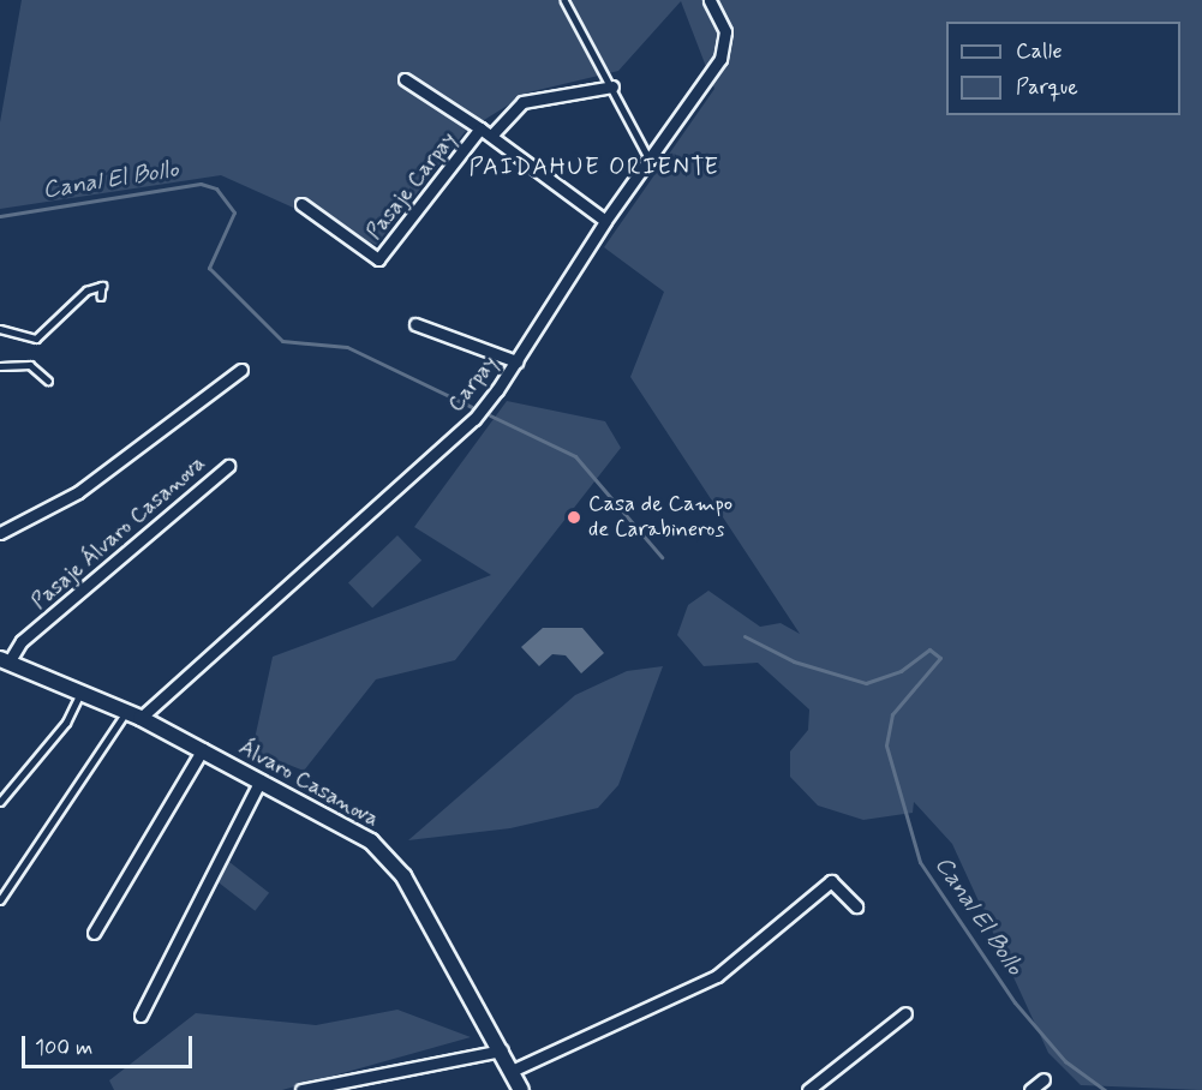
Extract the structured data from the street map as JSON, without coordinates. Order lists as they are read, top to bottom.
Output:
{
  "streets": {
    "street": [
      "Pasaje Carpay",
      "Carpay",
      "Pasaje Álvaro Casanova",
      "Álvaro Casanova"
    ]
  },
  "crossings": [
    ["Pasaje Carpay", "Carpay"],
    ["Carpay", "Álvaro Casanova"],
    ["Pasaje Álvaro Casanova", "Álvaro Casanova"]
  ],
  "districts": ["PAIDAHUE ORIENTE"],
  "water": ["Canal El Bollo"],
  "places": ["Casa de Campo de Carabineros"],
  "legend": ["Calle", "Parque"],
  "scale_bar": "100 m"
}
